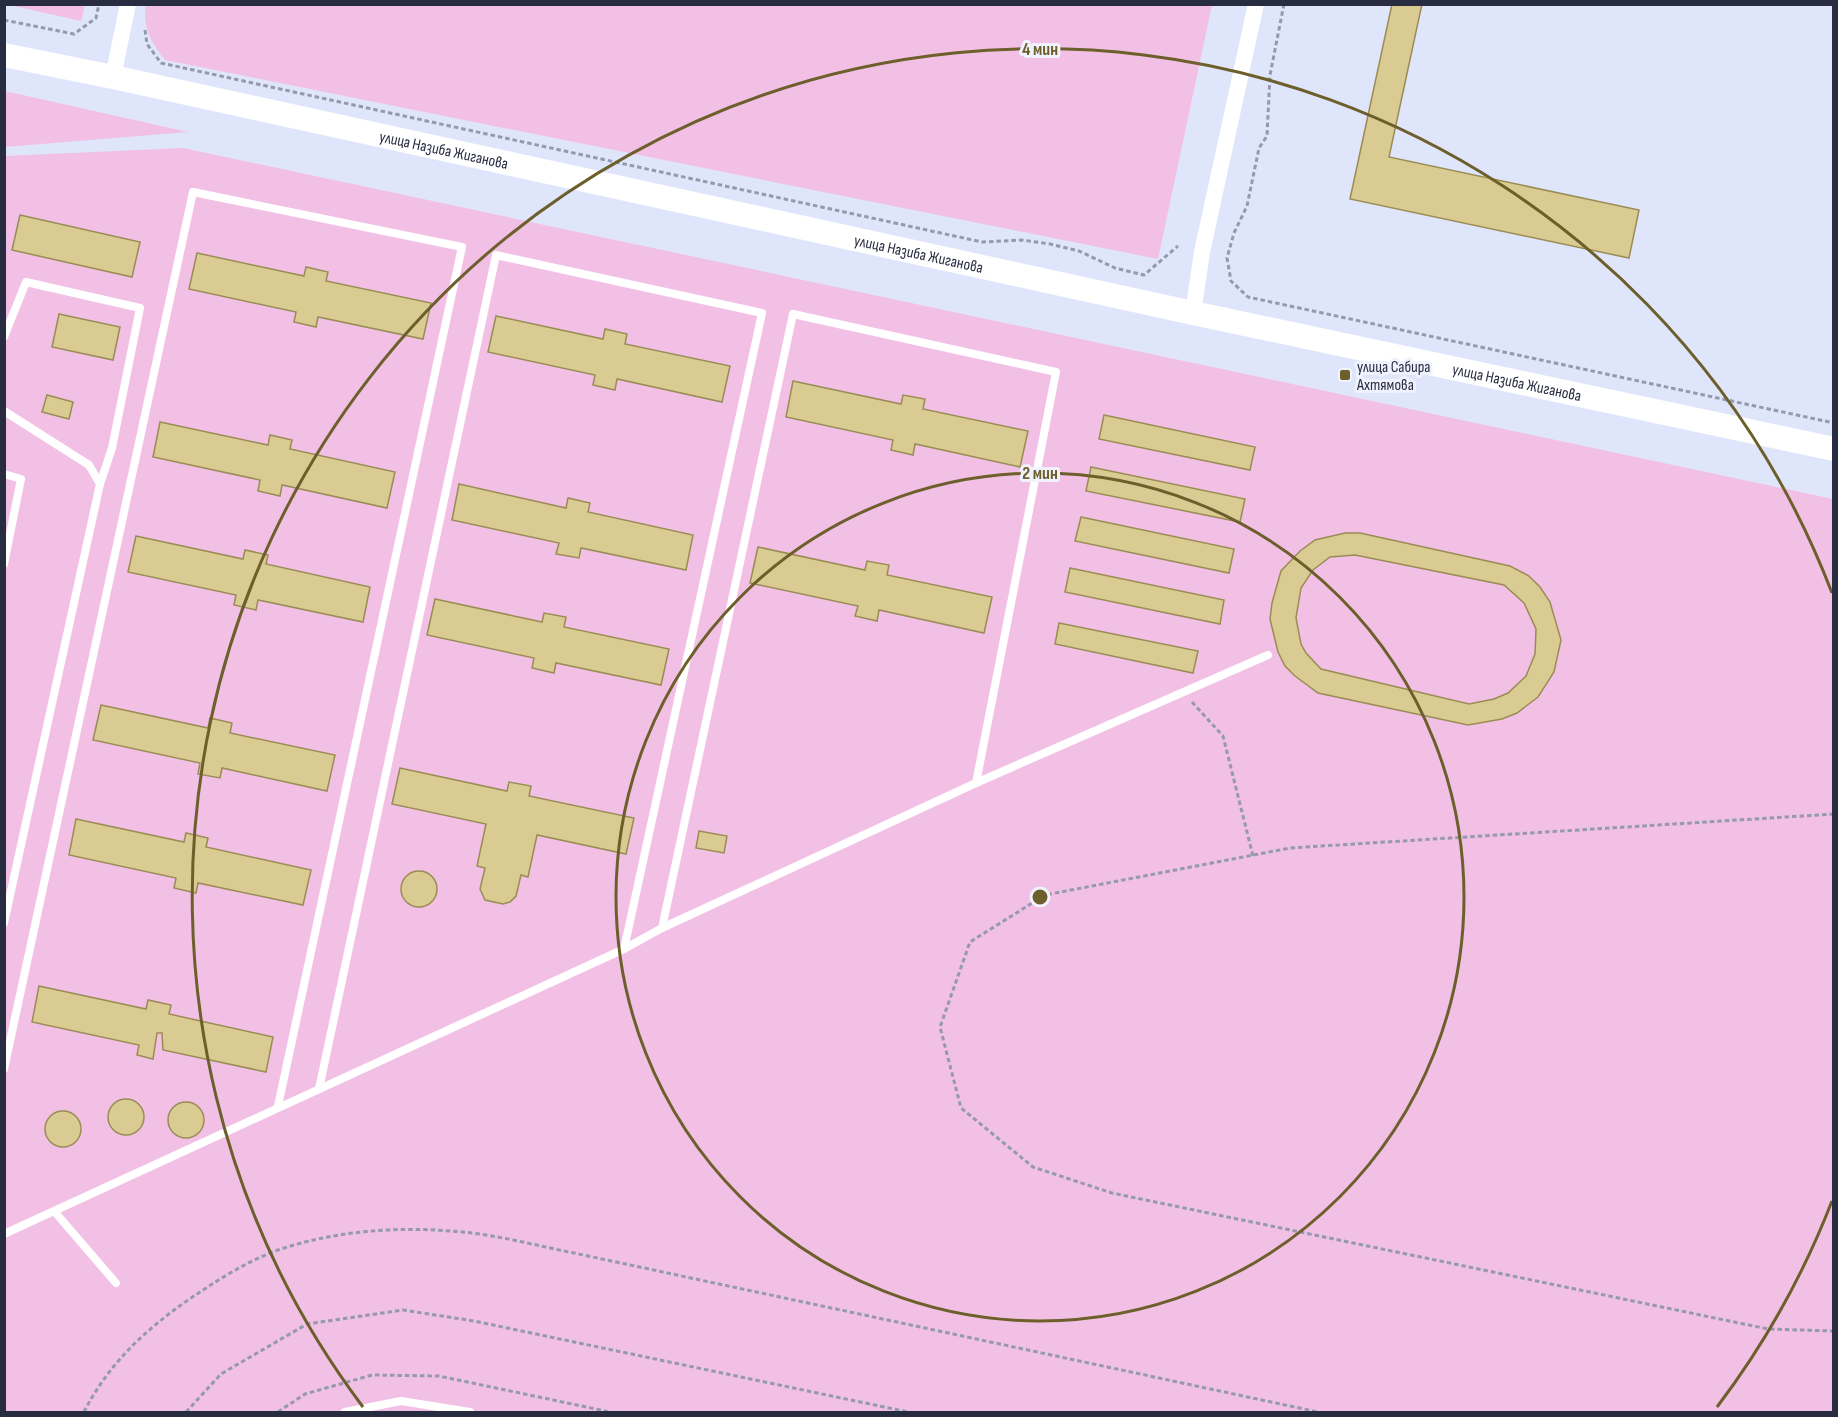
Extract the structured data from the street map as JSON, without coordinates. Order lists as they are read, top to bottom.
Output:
{
  "streets": {
    "street": ["улица Назиба Жиганова"]
  },
  "places": {
    "transit": ["улица Сабира Ахтямова"]
  },
  "rings": ["4 мин", "2 мин"]
}
